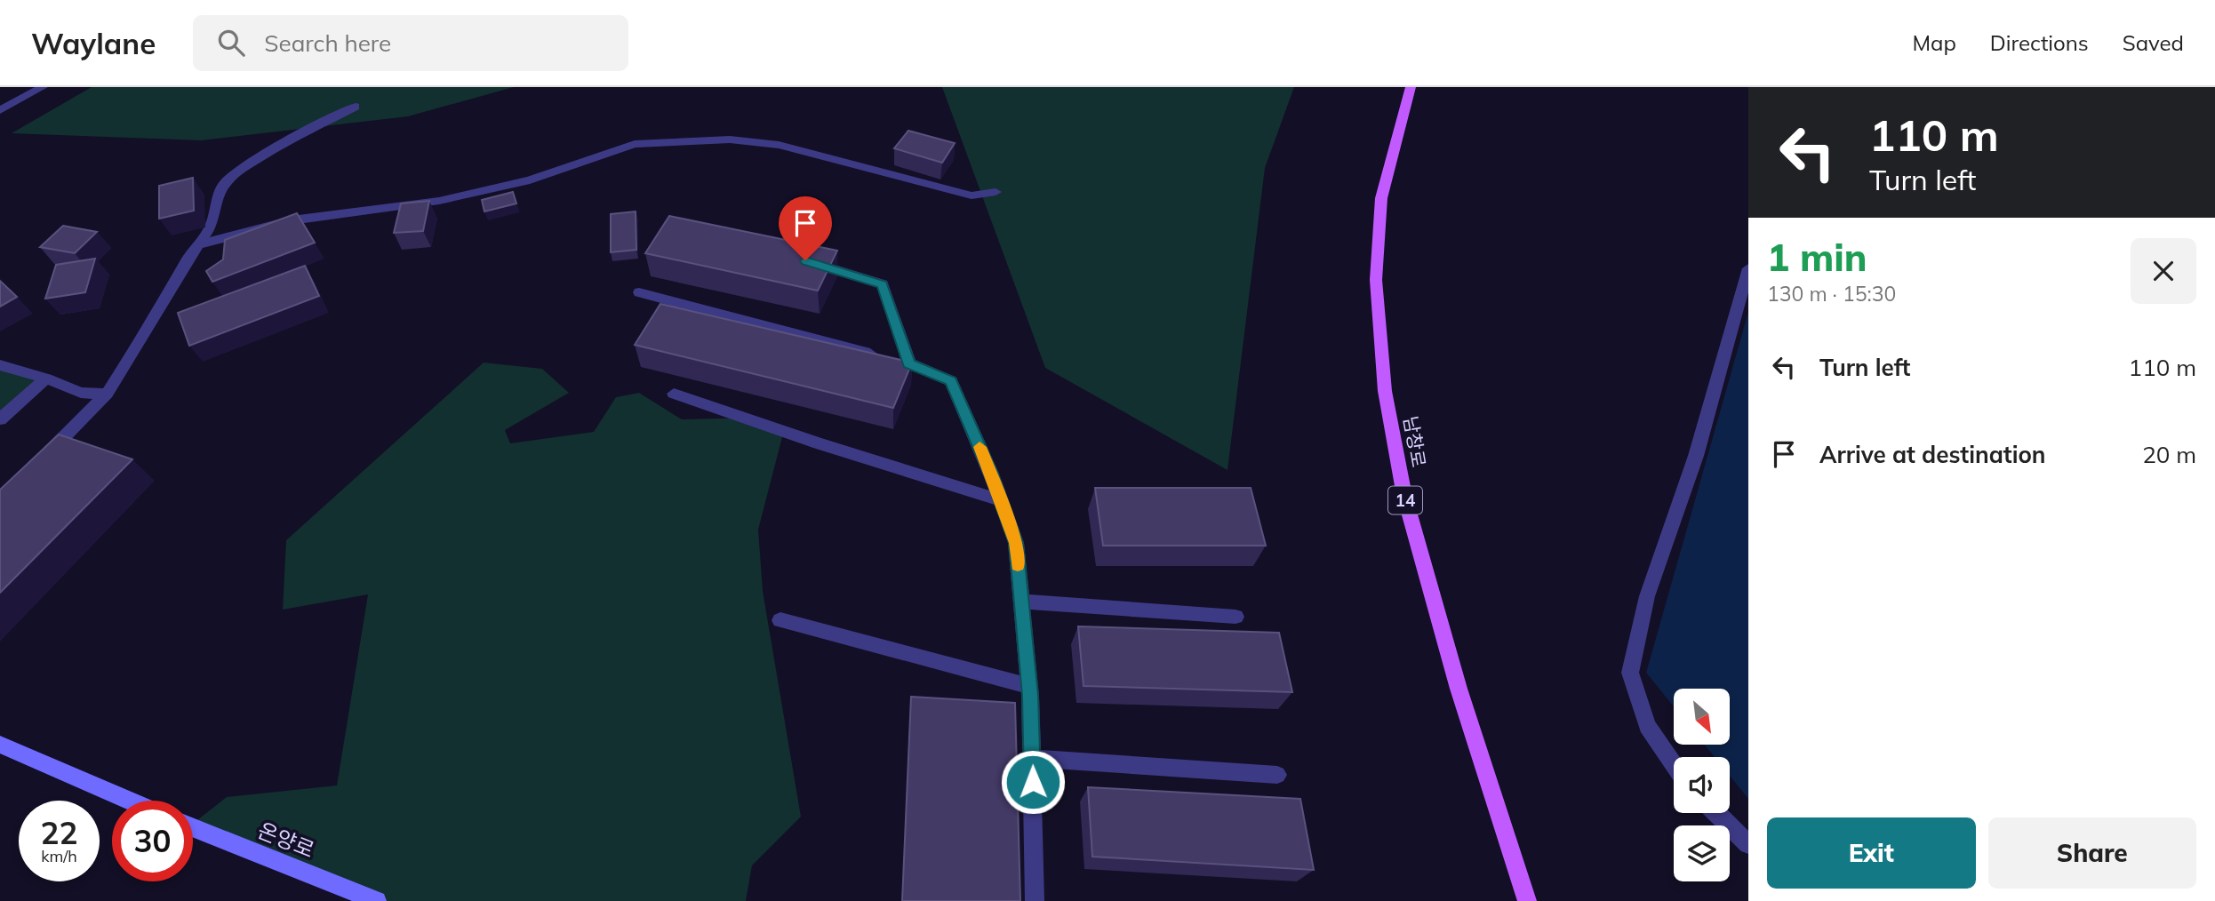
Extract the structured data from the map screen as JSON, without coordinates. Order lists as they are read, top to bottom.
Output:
{
  "streets": {
    "main road": ["남창로", "14", "온양로"]
  },
  "north": "bottom right",
  "page": {
    "header": "Waylane",
    "search": "Search here",
    "nav": ["Map", "Directions", "Saved"],
    "turn": ["110 m", "Turn left"],
    "heading": ["1 min", "130 m · 15:30"],
    "list": [
      {
        "name": "Turn left",
        "value": "110 m"
      },
      {
        "name": "Arrive at destination",
        "value": "20 m"
      }
    ],
    "speed": "22 km/h",
    "limit": "30",
    "buttons": ["Exit", "Share"]
  }
}
